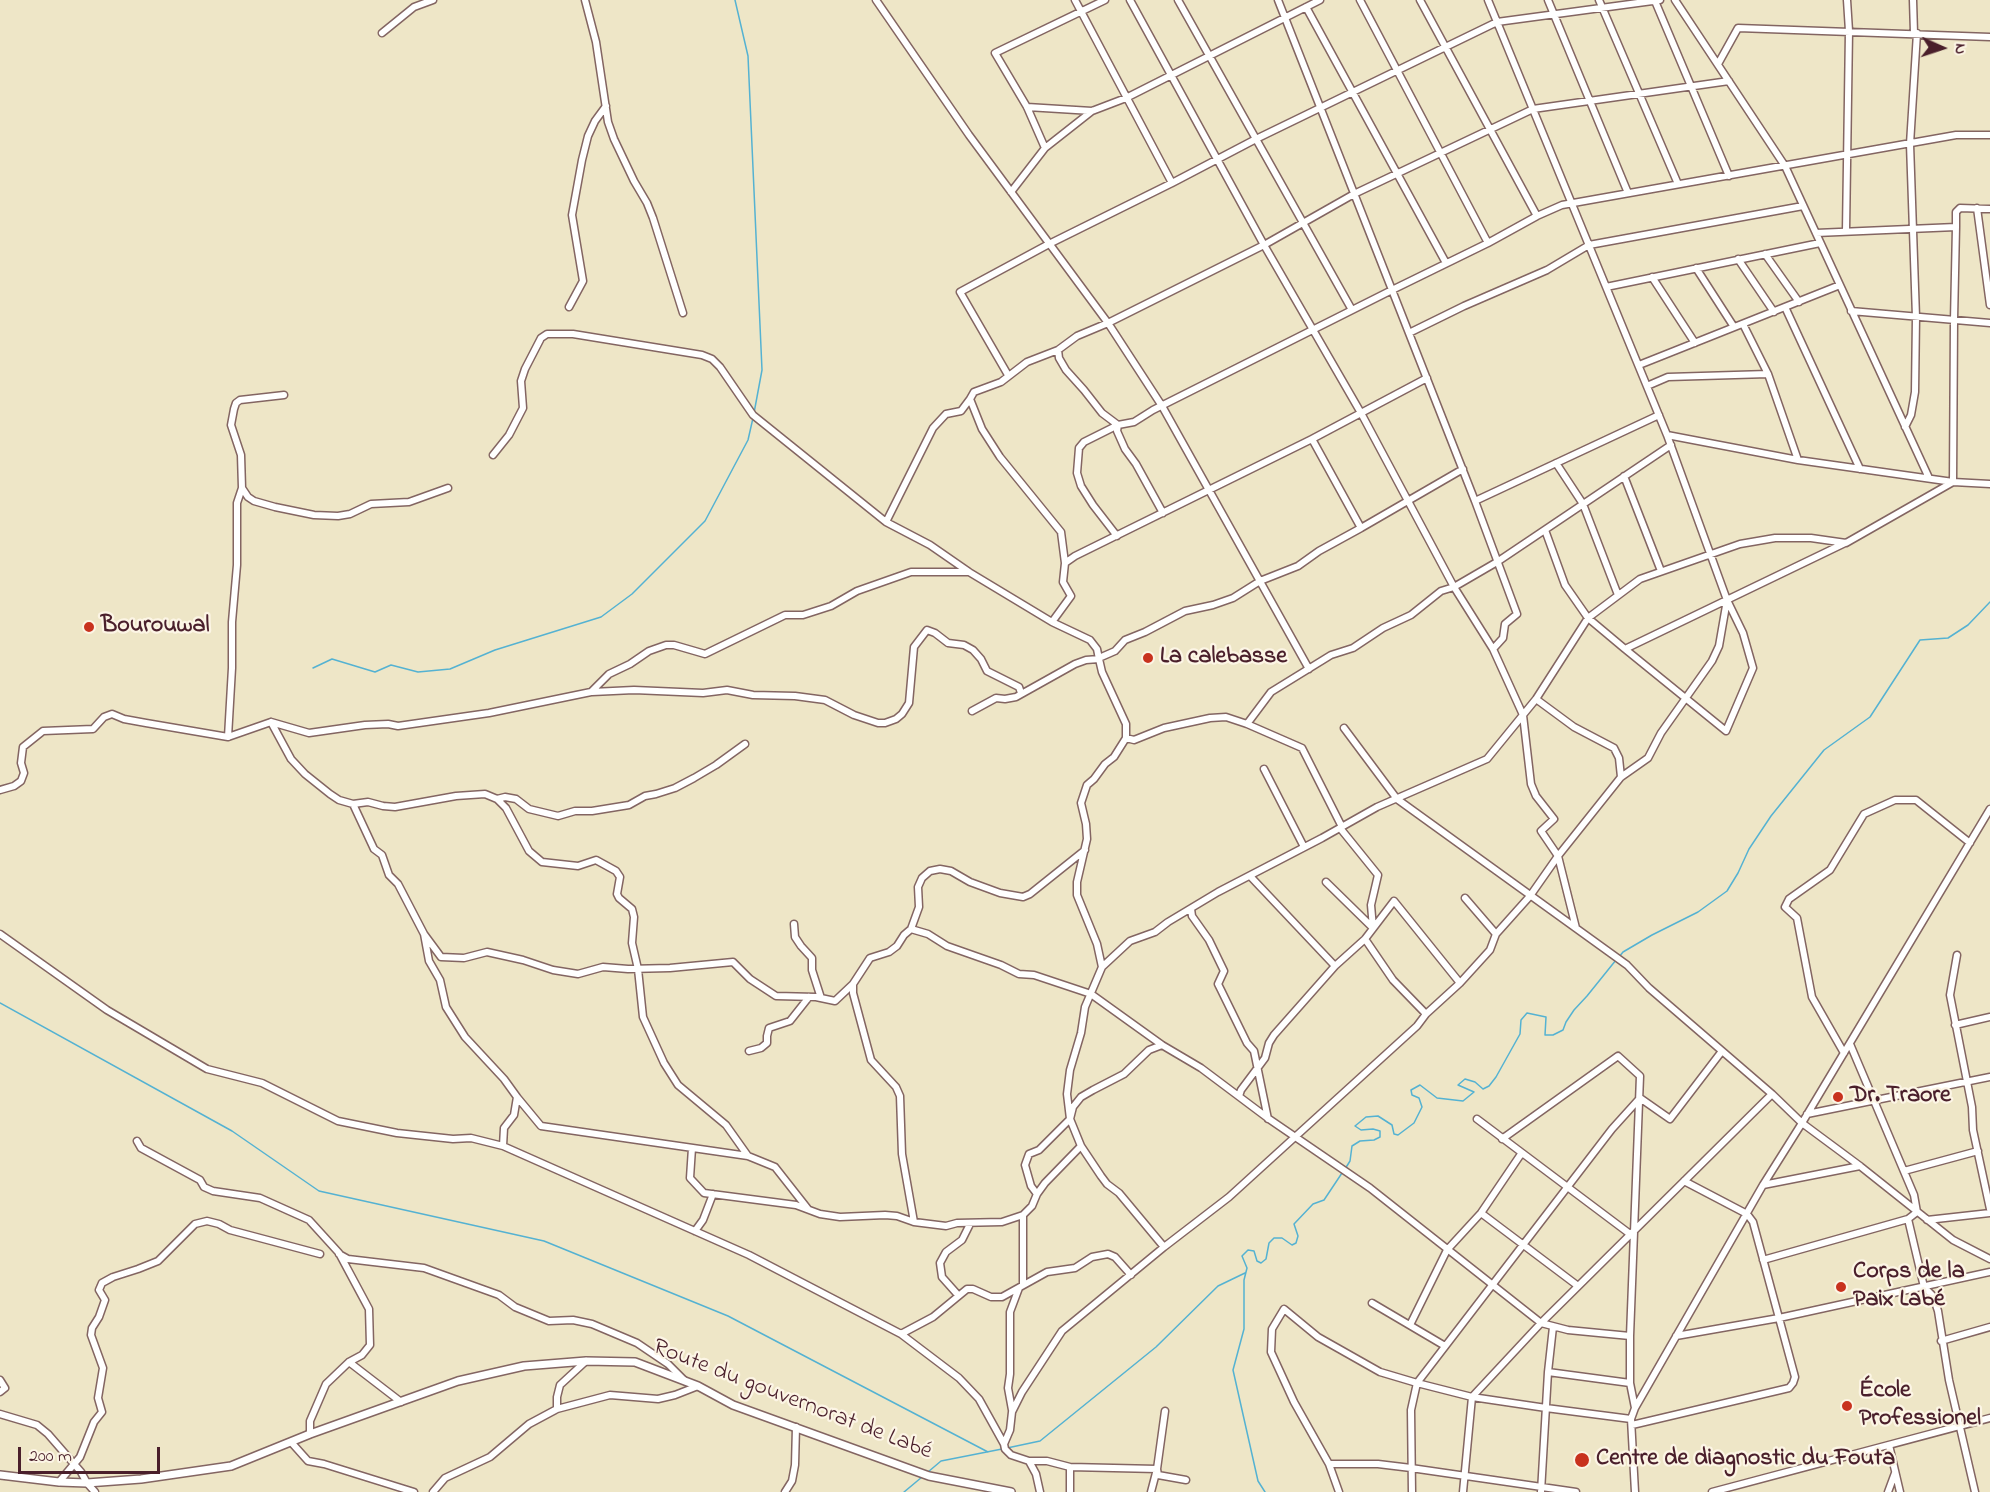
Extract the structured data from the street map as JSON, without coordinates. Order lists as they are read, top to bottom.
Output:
{
  "streets": {
    "street": ["Route du gouvernorat de Labé"]
  },
  "places": [
    "Bourouwal",
    "La calebasse",
    "Dr. Traore",
    "Corps de la Paix Labé",
    "École Professionel",
    "Centre de diagnostic du Fouta"
  ],
  "scale_bar": "200 m",
  "north": "right"
}
